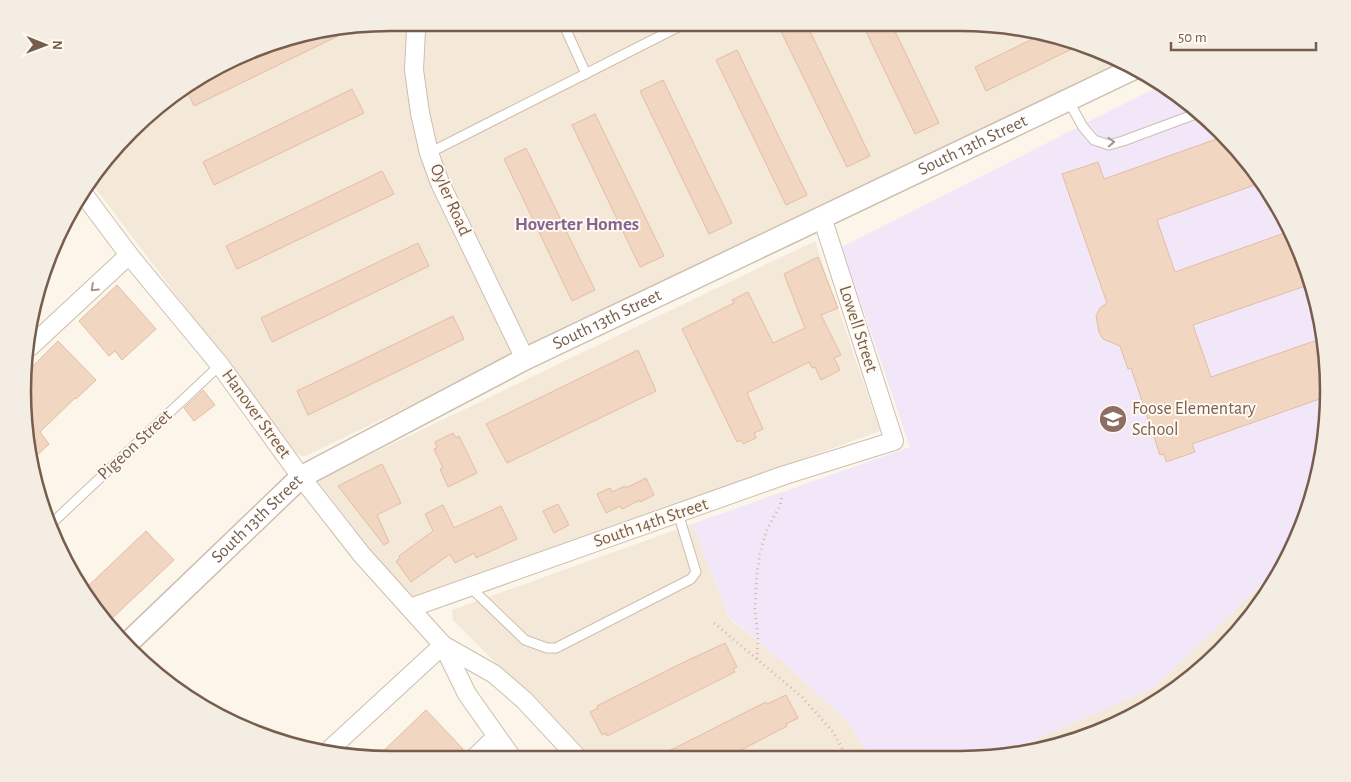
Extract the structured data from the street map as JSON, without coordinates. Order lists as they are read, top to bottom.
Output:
{
  "streets": {
    "street": [
      "South 13th Street",
      "Oyler Road",
      "Lowell Street",
      "Hanover Street",
      "South 14th Street"
    ],
    "lane": ["Pigeon Street"]
  },
  "crossings": [
    ["South 13th Street", "Oyler Road"],
    ["South 13th Street", "Lowell Street"],
    ["South 13th Street", "Hanover Street"],
    ["Lowell Street", "South 14th Street"],
    ["Hanover Street", "Pigeon Street"],
    ["Hanover Street", "South 14th Street"]
  ],
  "districts": ["Hoverter Homes"],
  "places": {
    "school or university": ["Foose Elementary School"]
  },
  "scale_bar": "50 m",
  "north": "right"
}
